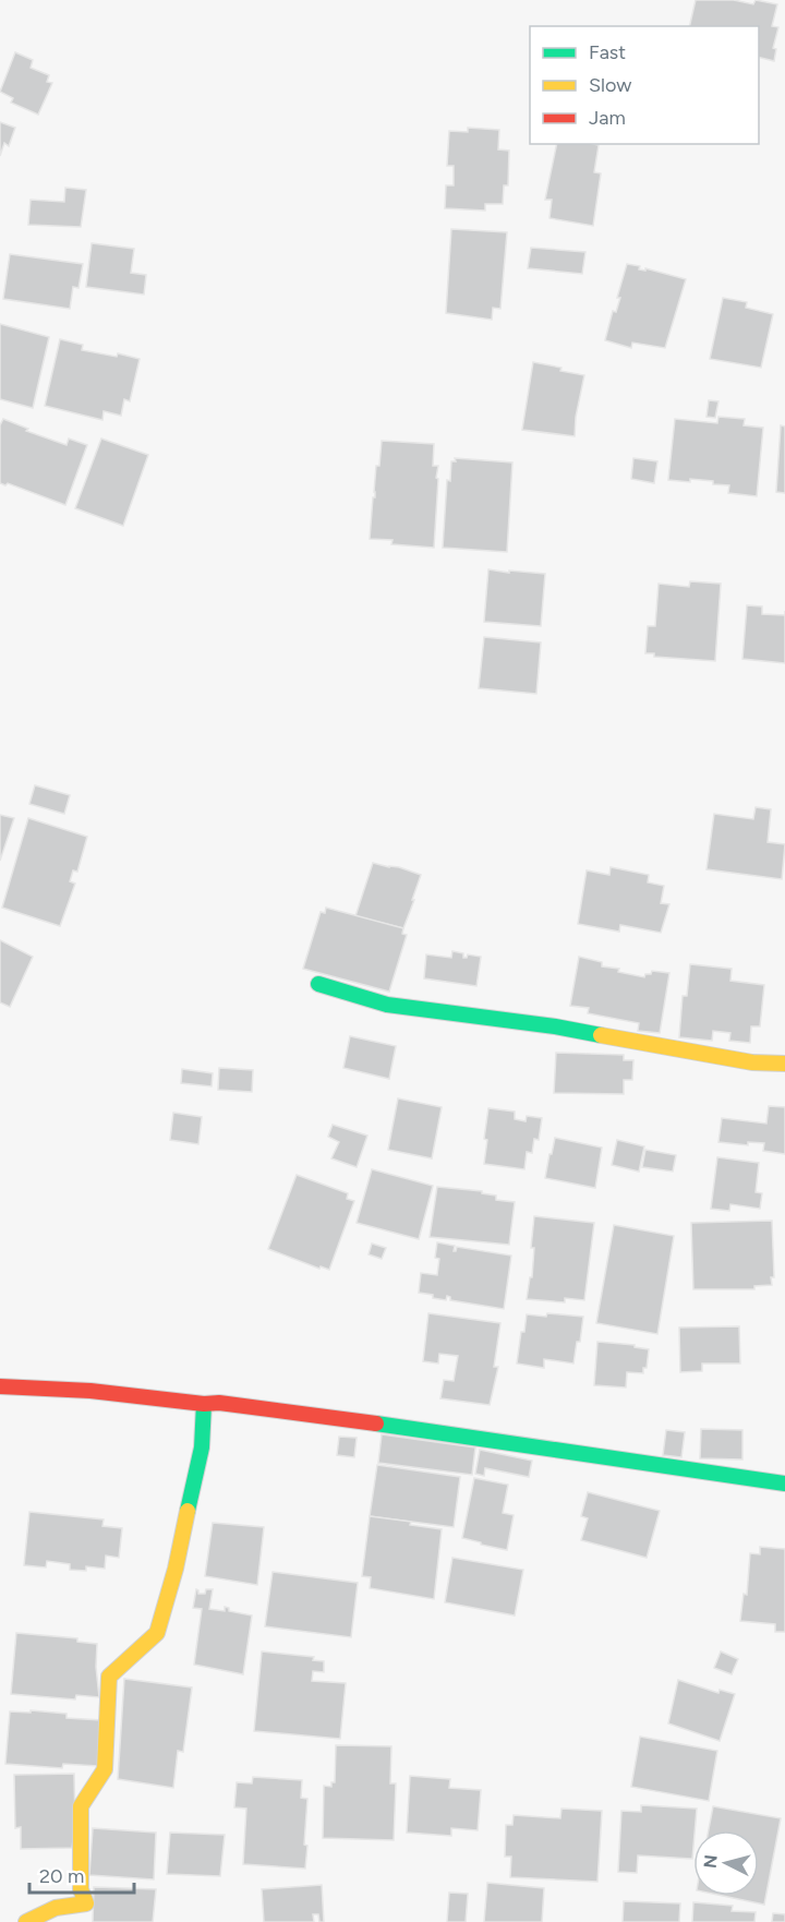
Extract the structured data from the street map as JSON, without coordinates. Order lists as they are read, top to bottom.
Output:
{
  "legend": ["Fast", "Slow", "Jam"],
  "scale_bar": "20 m",
  "north": "left"
}
